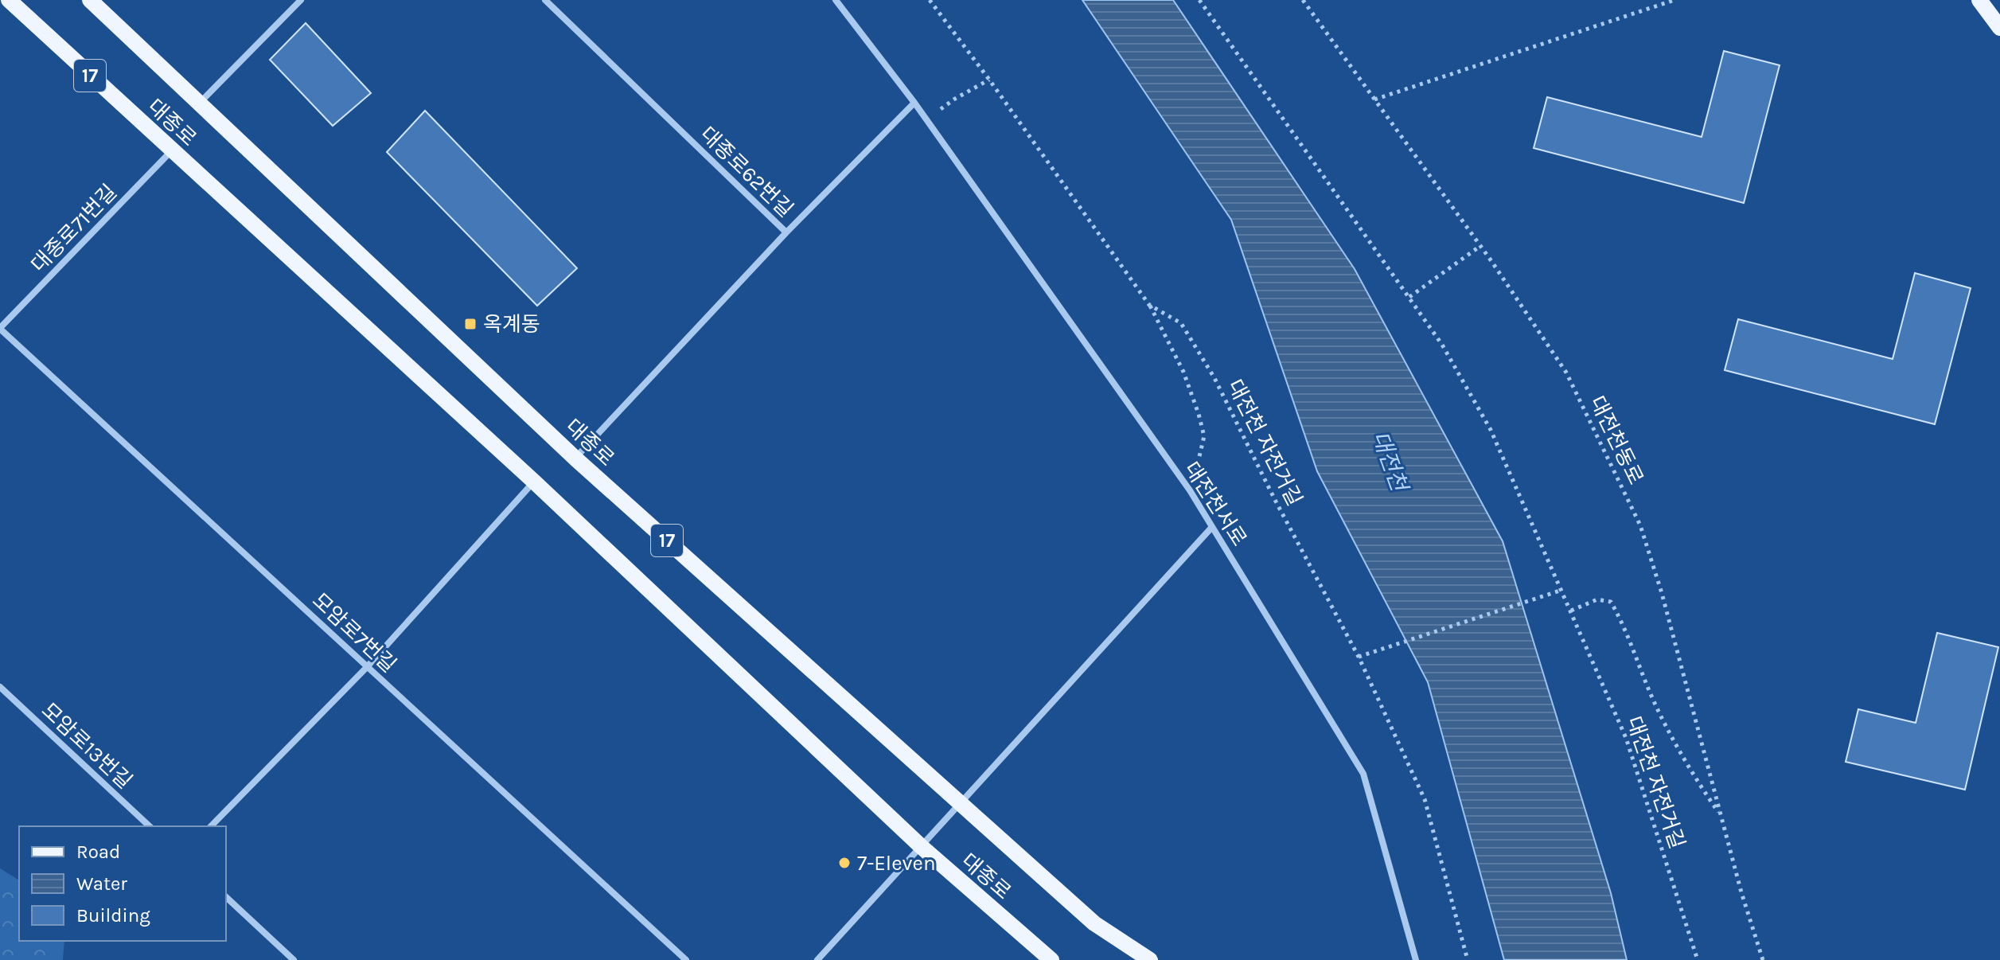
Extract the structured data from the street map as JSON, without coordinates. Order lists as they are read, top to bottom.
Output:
{
  "streets": {
    "main road": ["17", "대종로"],
    "street": [
      "대종로62번길",
      "대종로71번길",
      "대전천서로",
      "모암로7번길",
      "모암로13번길"
    ],
    "path": ["대전천동로", "대전천 자전거길"]
  },
  "crossings": [
    ["대종로", "대종로62번길"],
    ["대종로", "대종로71번길"],
    ["대종로71번길", "모암로7번길"]
  ],
  "water": ["대전천"],
  "places": {
    "transit": ["옥계동"],
    "other": ["7-Eleven"]
  },
  "legend": ["Road", "Water", "Building"]
}
